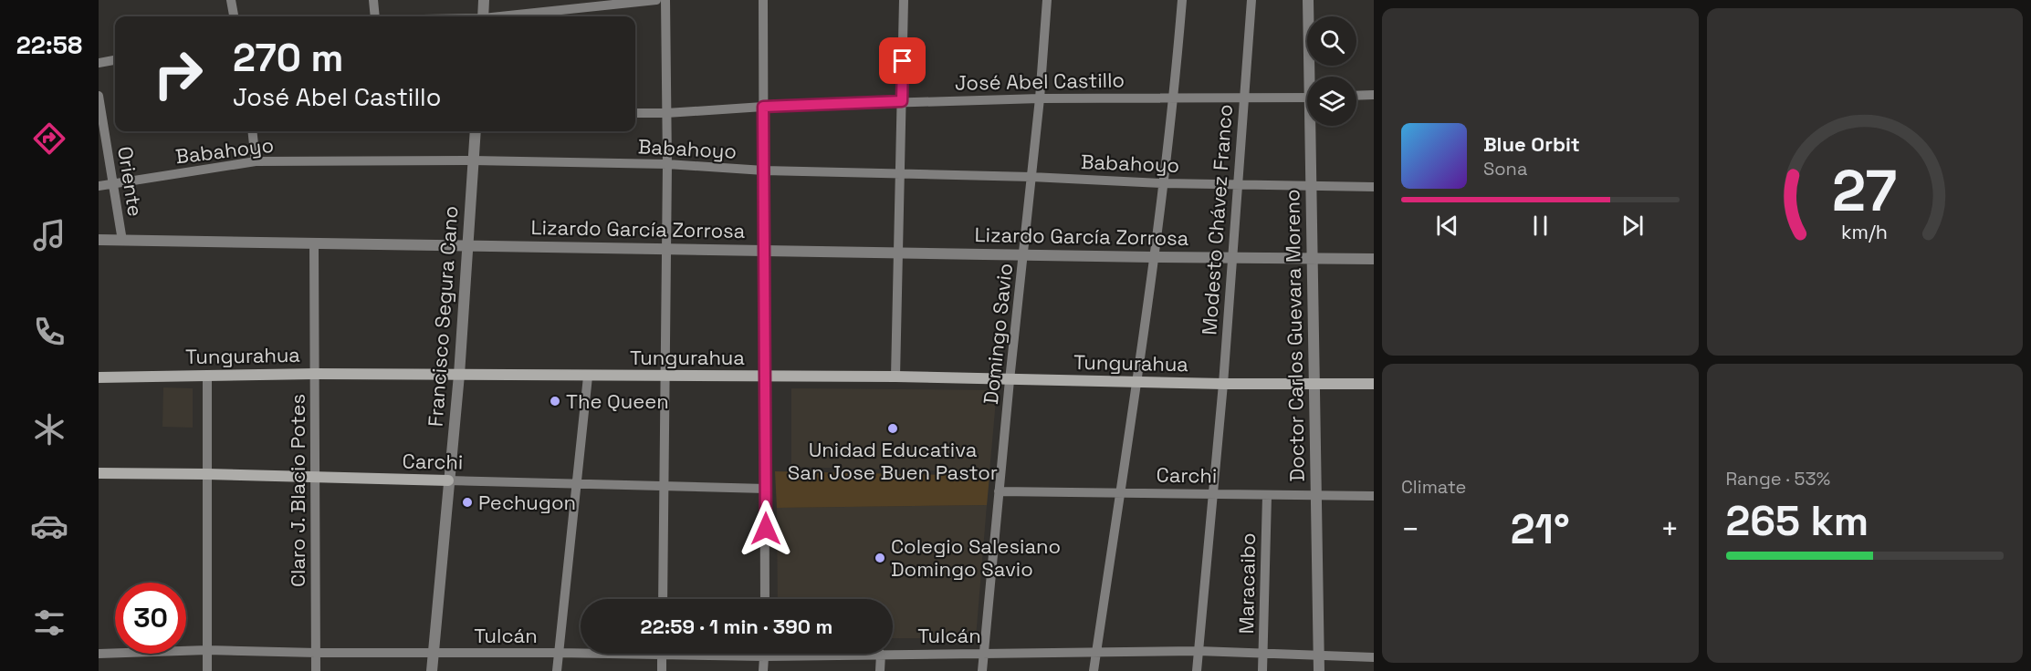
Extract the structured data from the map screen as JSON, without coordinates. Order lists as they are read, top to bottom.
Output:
{
  "streets": {
    "main road": ["Tungurahua", "Carchi"],
    "street": [
      "José Abel Castillo",
      "Babahoyo",
      "Oriente",
      "Modesto Chávez Franco",
      "Lizardo García Zorrosa",
      "Francisco Segura Cano",
      "Domingo Savio",
      "Doctor Carlos Guevara Moreno",
      "Claro J. Blacio Potes",
      "Maracaibo",
      "Tulcán"
    ]
  },
  "crossings": [
    ["José Abel Castillo", "Modesto Chávez Franco"],
    ["José Abel Castillo", "Domingo Savio"],
    ["Babahoyo", "Oriente"],
    ["Babahoyo", "Modesto Chávez Franco"],
    ["Babahoyo", "Francisco Segura Cano"],
    ["Babahoyo", "Domingo Savio"],
    ["Babahoyo", "Doctor Carlos Guevara Moreno"],
    ["Oriente", "Lizardo García Zorrosa"],
    ["Modesto Chávez Franco", "Lizardo García Zorrosa"],
    ["Modesto Chávez Franco", "Tungurahua"],
    ["Modesto Chávez Franco", "Carchi"],
    ["Modesto Chávez Franco", "Tulcán"],
    ["Lizardo García Zorrosa", "Francisco Segura Cano"],
    ["Lizardo García Zorrosa", "Domingo Savio"],
    ["Lizardo García Zorrosa", "Doctor Carlos Guevara Moreno"],
    ["Lizardo García Zorrosa", "Claro J. Blacio Potes"],
    ["Francisco Segura Cano", "Tungurahua"],
    ["Francisco Segura Cano", "Carchi"],
    ["Francisco Segura Cano", "Tulcán"],
    ["Domingo Savio", "Tungurahua"],
    ["Domingo Savio", "Carchi"],
    ["Domingo Savio", "Tulcán"],
    ["Doctor Carlos Guevara Moreno", "Tungurahua"],
    ["Doctor Carlos Guevara Moreno", "Carchi"],
    ["Doctor Carlos Guevara Moreno", "Tulcán"],
    ["Tungurahua", "Claro J. Blacio Potes"],
    ["Carchi", "Claro J. Blacio Potes"],
    ["Carchi", "Maracaibo"],
    ["Claro J. Blacio Potes", "Tulcán"],
    ["Maracaibo", "Tulcán"]
  ],
  "places": [
    "The Queen",
    "Unidad Educativa San Jose Buen Pastor",
    "Pechugon",
    "Colegio Salesiano Domingo Savio"
  ],
  "page": {
    "tabs": "22:58",
    "turn": ["270 m", "José Abel Castillo"],
    "song": ["Blue Orbit", "Sona"],
    "tile": [
      "Climate",
      ["Range · 53%", "265 km"]
    ],
    "heat": ["−", "21°", "+"],
    "limit": "30",
    "trip": "22:59 · 1 min · 390 m",
    "gauge": ["27", "km/h"]
  }
}
